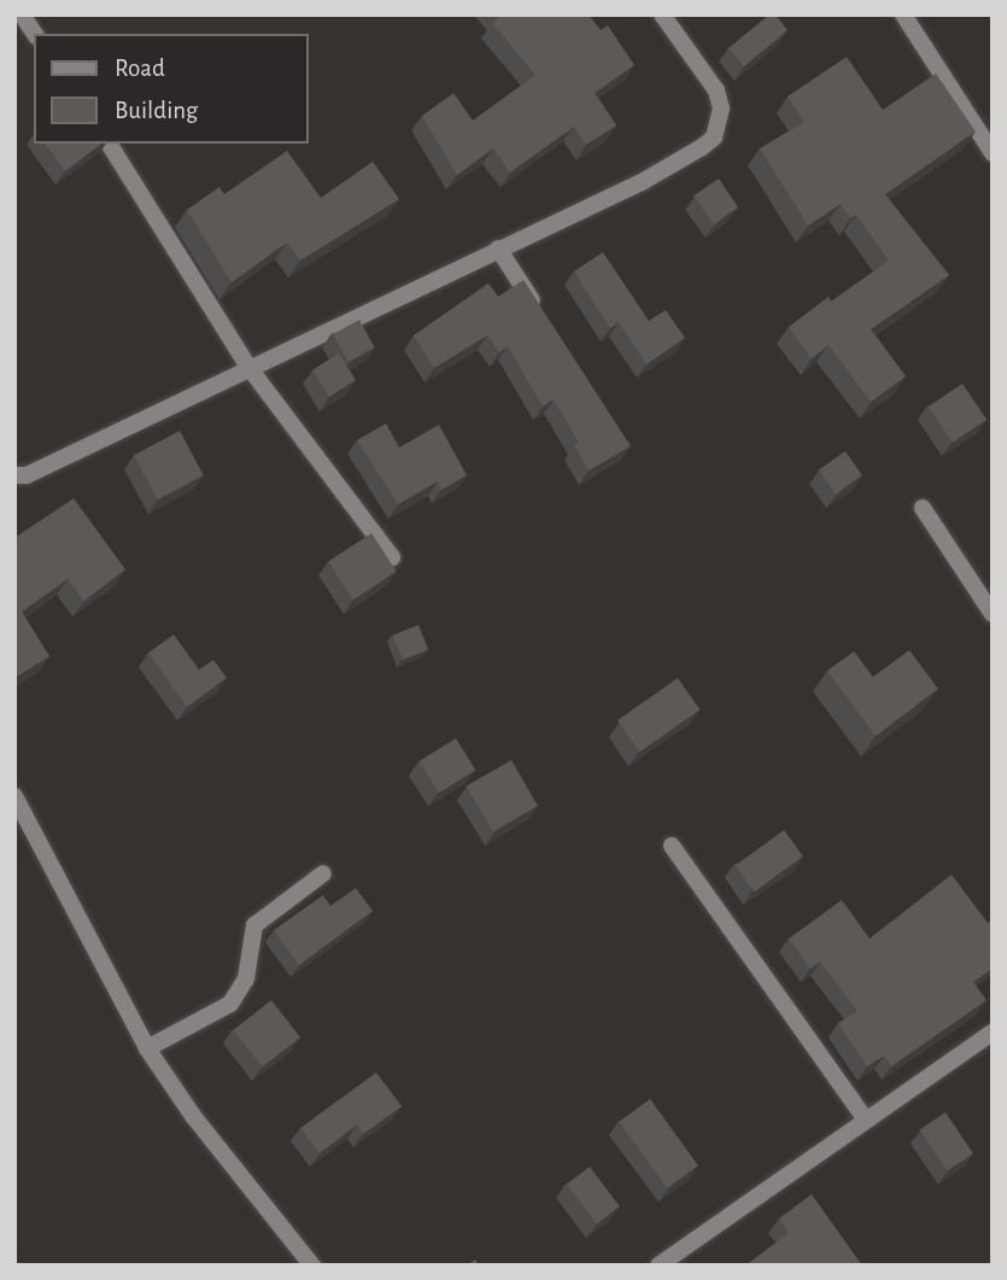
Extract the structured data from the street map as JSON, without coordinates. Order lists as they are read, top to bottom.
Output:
{
  "legend": ["Road", "Building"]
}
